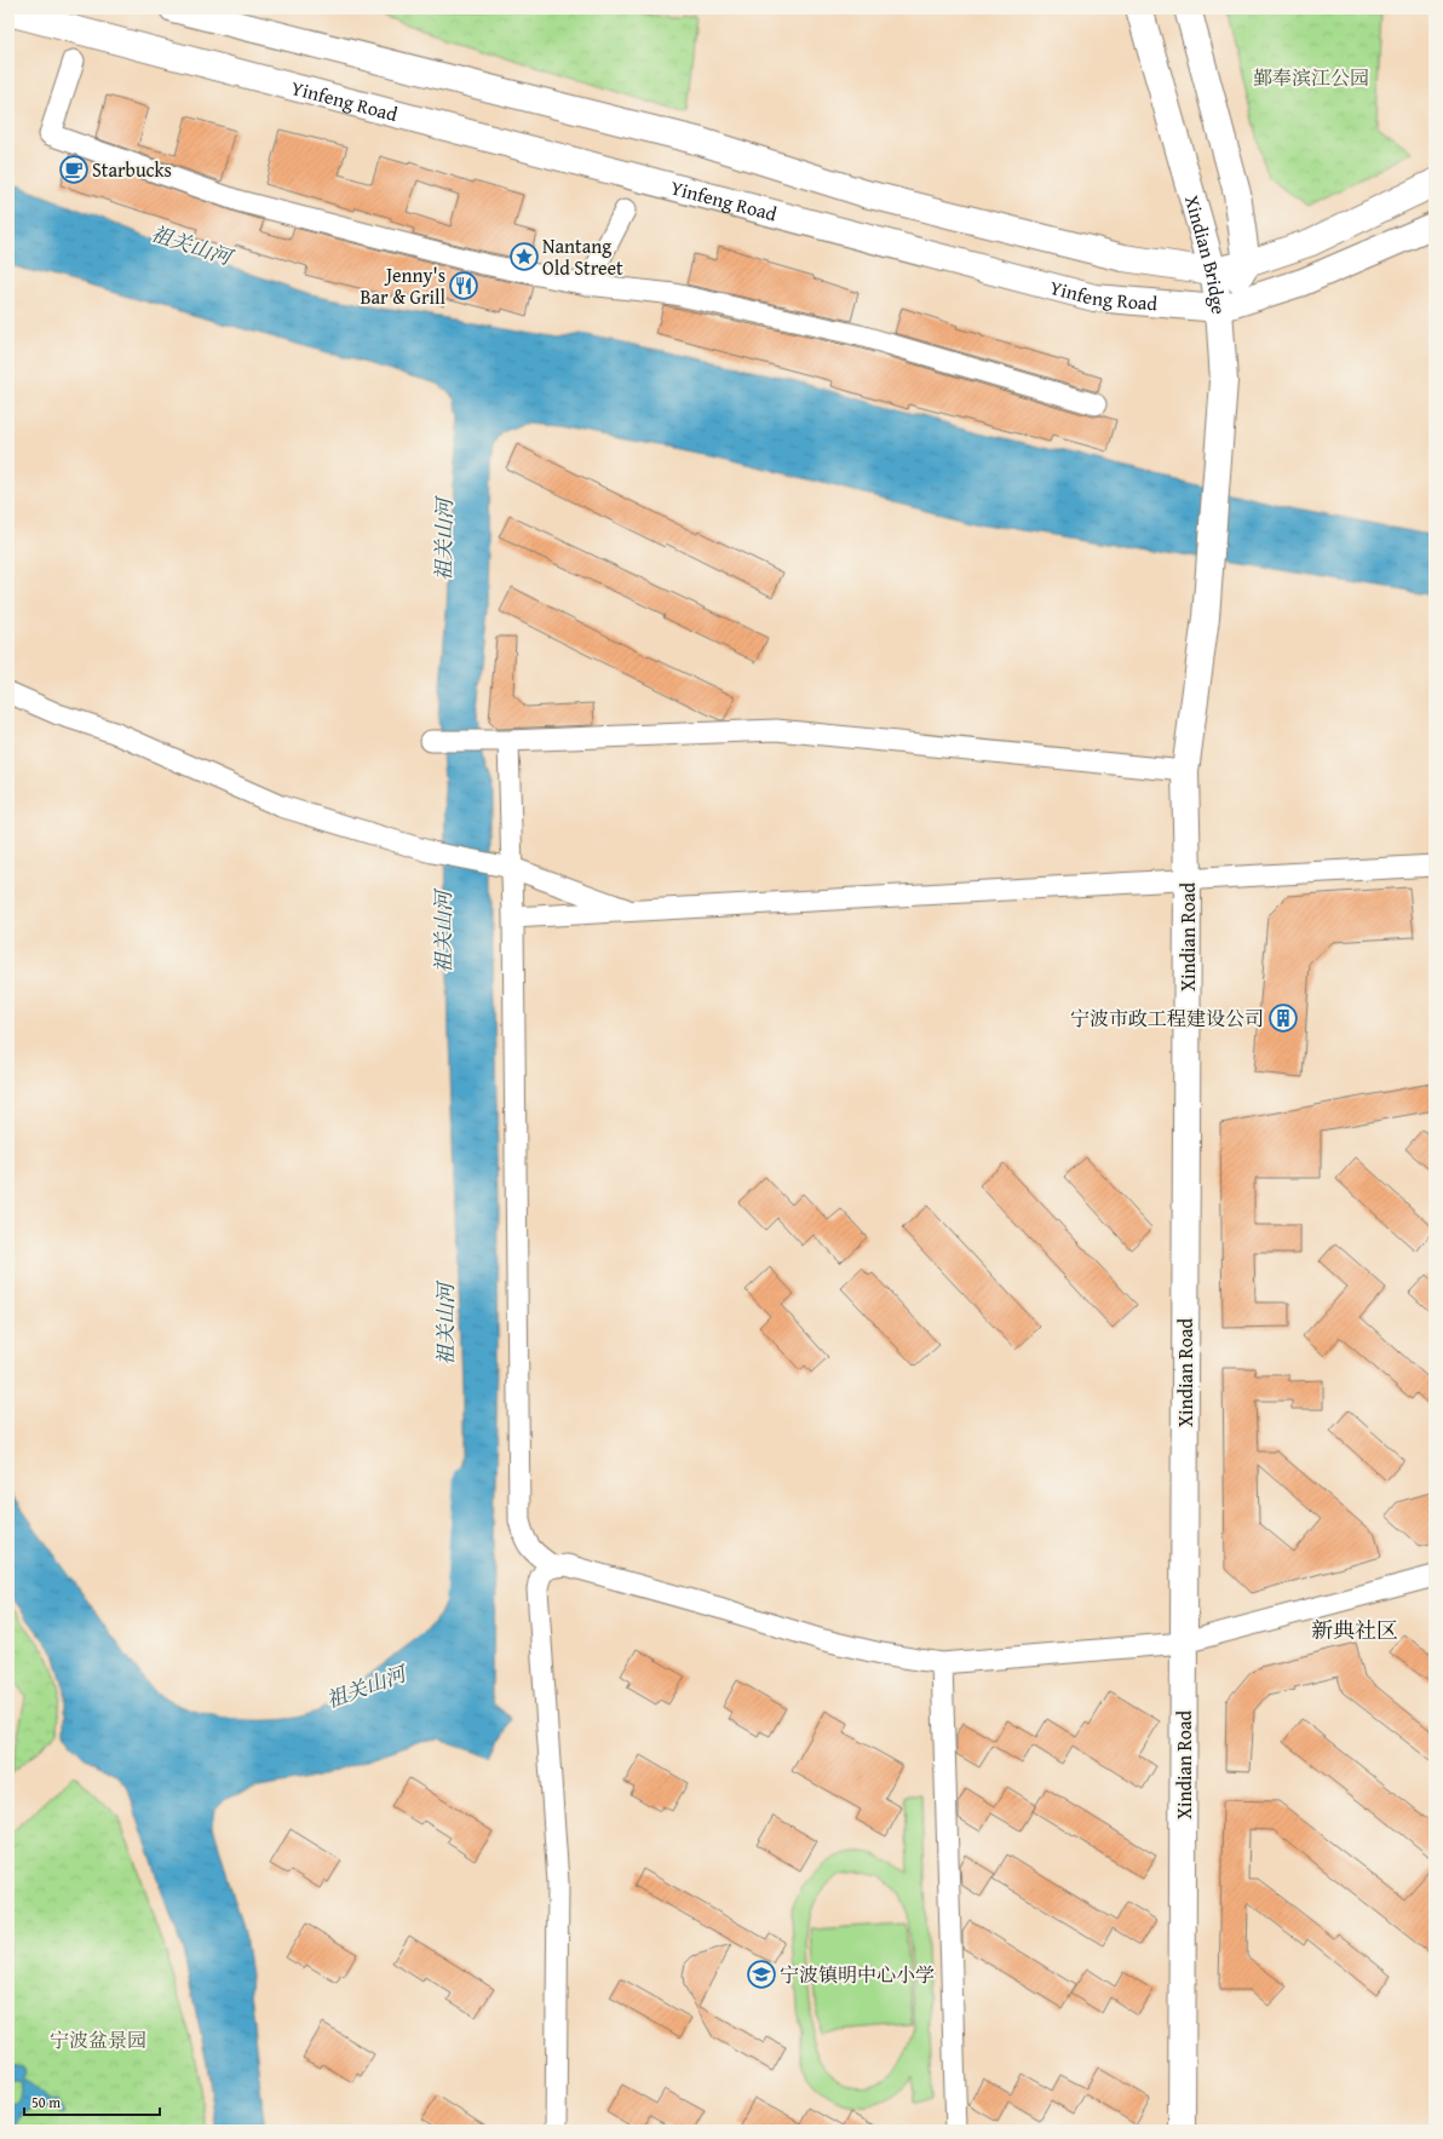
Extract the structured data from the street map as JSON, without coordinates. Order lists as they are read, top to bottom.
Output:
{
  "streets": {
    "main road": ["Yinfeng Road", "Xindian Bridge", "Xindian Road"]
  },
  "crossings": [
    ["Yinfeng Road", "Xindian Bridge"],
    ["Yinfeng Road", "Xindian Road"],
    ["Xindian Bridge", "Xindian Road"]
  ],
  "districts": ["新典社区"],
  "water": ["祖关山河"],
  "parks": ["鄞奉滨江公园", "宁波盆景园"],
  "places": {
    "cafe": ["Starbucks"],
    "place": ["Nantang Old Street"],
    "restaurant": ["Jenny's Bar & Grill"],
    "building": ["宁波市政工程建设公司"],
    "school or university": ["宁波镇明中心小学"]
  },
  "scale_bar": "50 m"
}
